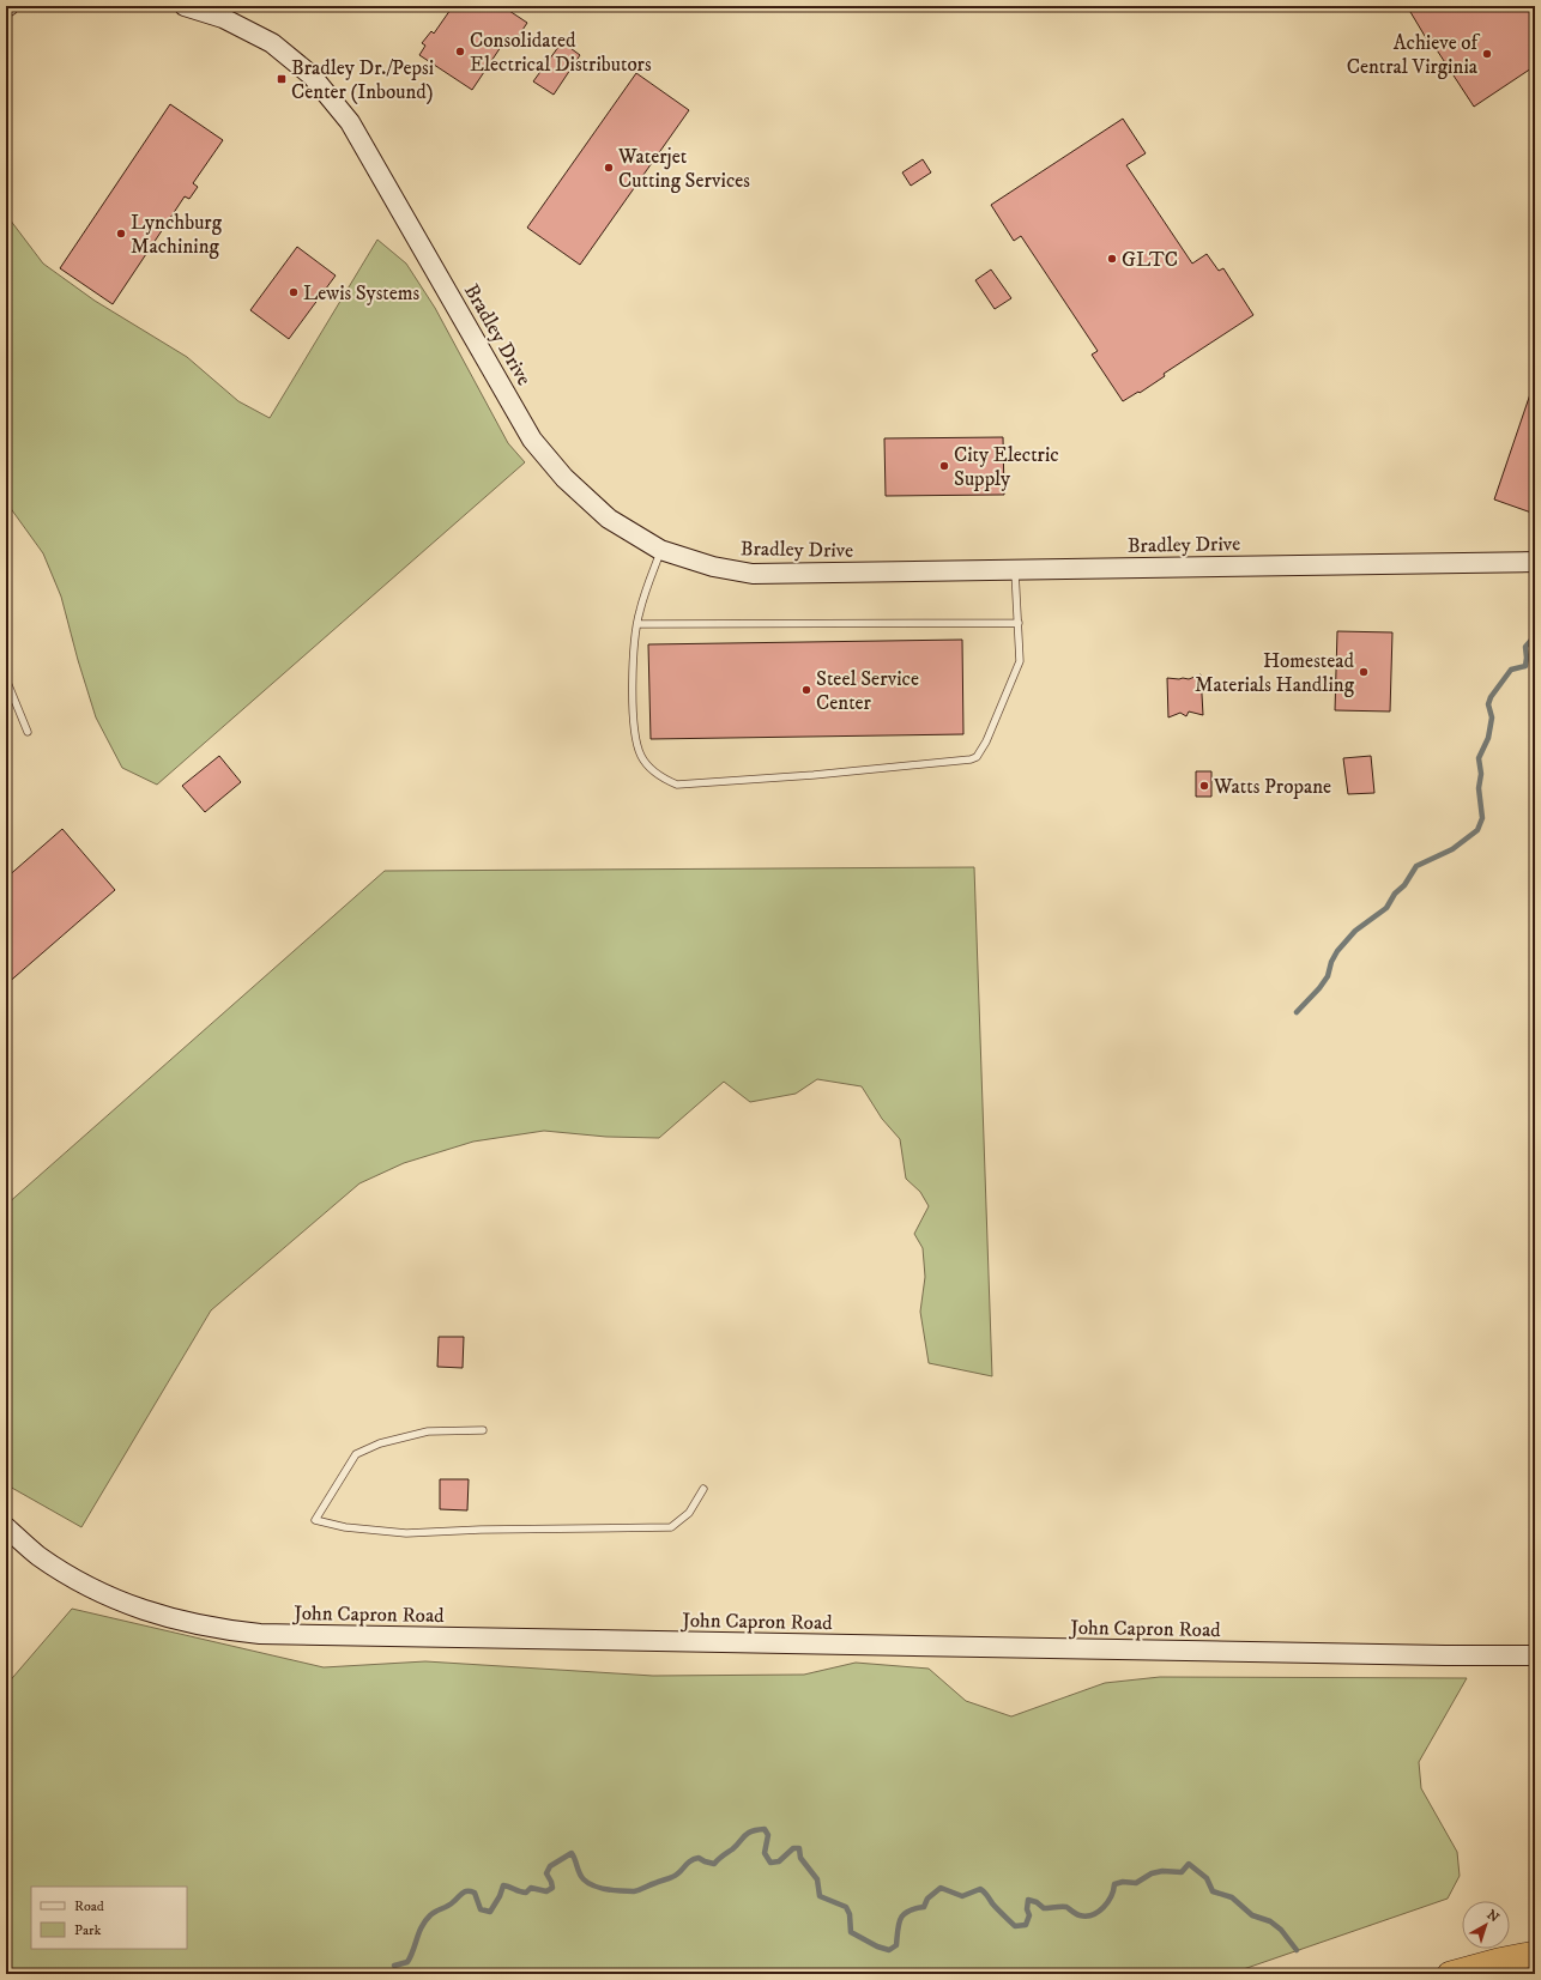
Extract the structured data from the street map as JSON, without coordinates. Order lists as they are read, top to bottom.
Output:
{
  "streets": {
    "street": ["Bradley Drive", "John Capron Road"]
  },
  "places": {
    "other": [
      "Consolidated Electrical Distributors",
      "Achieve of Central Virginia",
      "Waterjet Cutting Services",
      "Lynchburg Machining",
      "GLTC",
      "Lewis Systems",
      "City Electric Supply",
      "Homestead Materials Handling",
      "Steel Service Center",
      "Watts Propane"
    ],
    "transit": ["Bradley Dr./Pepsi Center (Inbound)"]
  },
  "legend": ["Road", "Park"],
  "north": "top right"
}
